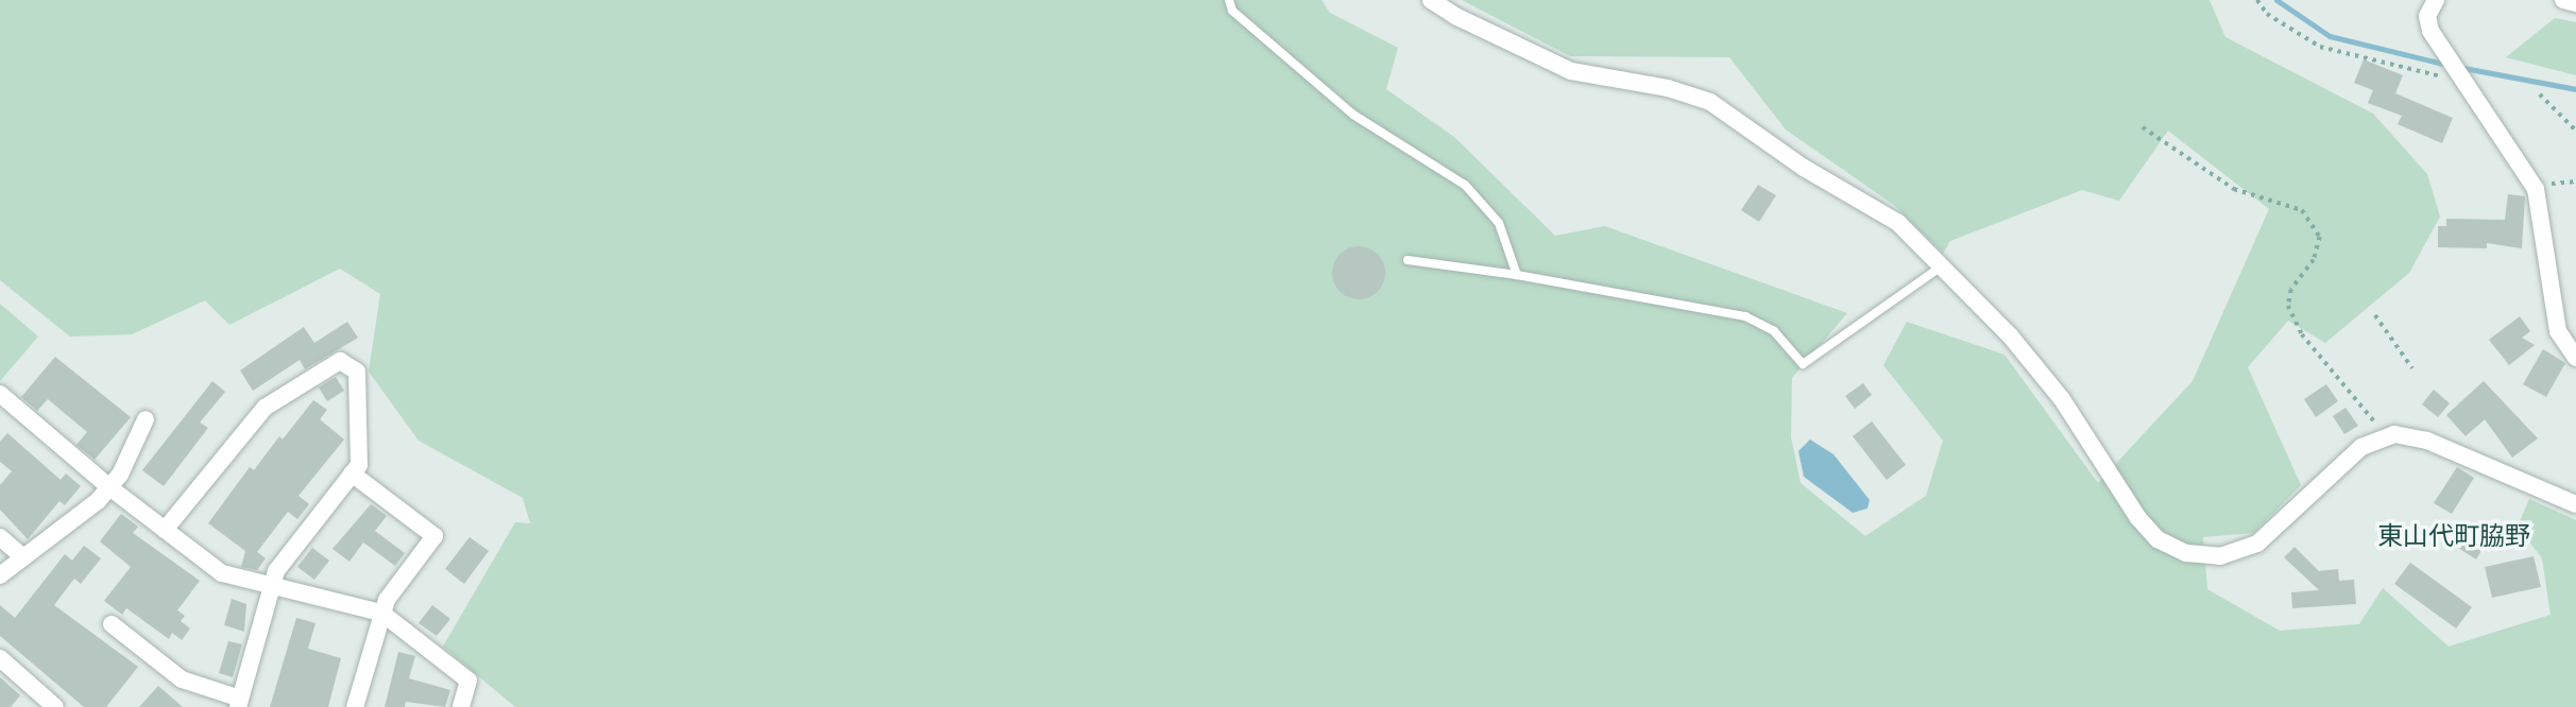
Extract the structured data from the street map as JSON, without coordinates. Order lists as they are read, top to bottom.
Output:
{
  "districts": ["東山代町脇野"]
}
